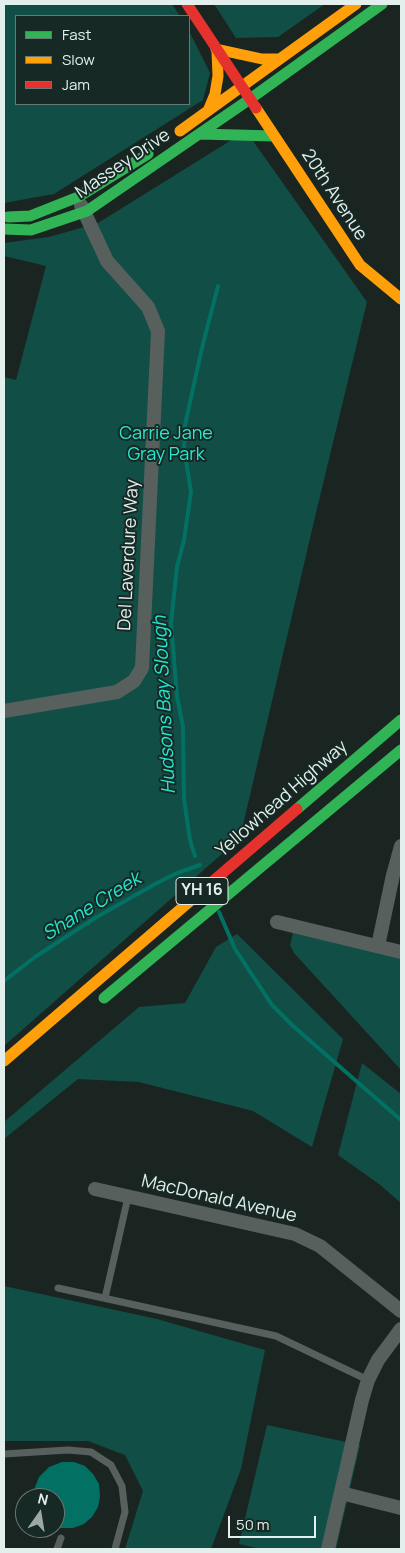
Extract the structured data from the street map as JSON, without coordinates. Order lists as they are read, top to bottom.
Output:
{
  "streets": {
    "main road": [
      "Massey Drive",
      "20th Avenue",
      "Yellowhead Highway",
      "YH 16"
    ],
    "street": ["Del Laverdure Way", "MacDonald Avenue"]
  },
  "crossings": [
    ["Massey Drive", "20th Avenue"],
    ["Massey Drive", "Del Laverdure Way"]
  ],
  "water": ["Hudsons Bay Slough", "Shane Creek"],
  "parks": ["Carrie Jane Gray Park"],
  "legend": ["Fast", "Slow", "Jam"],
  "scale_bar": "50 m",
  "north": "top"
}
